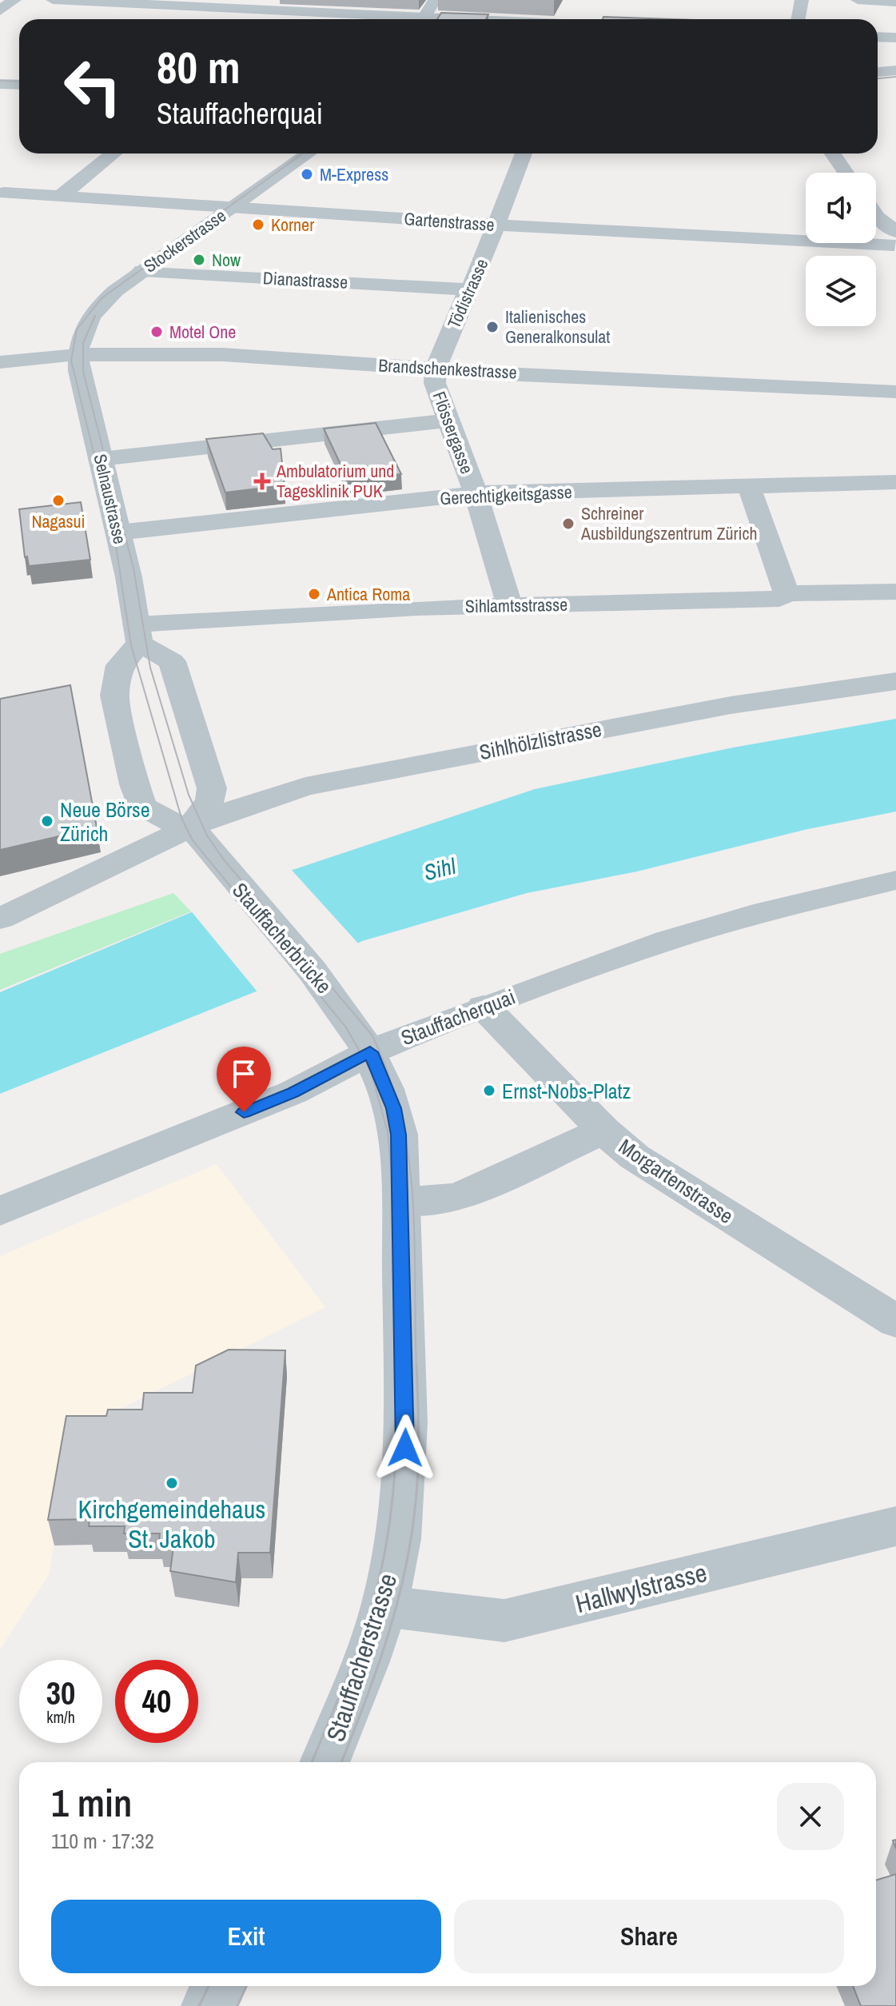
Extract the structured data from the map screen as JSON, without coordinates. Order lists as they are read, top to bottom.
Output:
{
  "streets": {
    "street": [
      "Gartenstrasse",
      "Stockerstrasse",
      "Dianastrasse",
      "Tödistrasse",
      "Brandschenkestrasse",
      "Flössergasse",
      "Gerechtigkeitsgasse",
      "Selnaustrasse",
      "Sihlamtsstrasse",
      "Sihlhölzlistrasse",
      "Stauffacherbrücke",
      "Stauffacherquai",
      "Morgartenstrasse",
      "Hallwylstrasse",
      "Stauffacherstrasse"
    ]
  },
  "crossings": [
    ["Gartenstrasse", "Stockerstrasse"],
    ["Gartenstrasse", "Tödistrasse"],
    ["Stockerstrasse", "Dianastrasse"],
    ["Stockerstrasse", "Brandschenkestrasse"],
    ["Stockerstrasse", "Selnaustrasse"],
    ["Dianastrasse", "Tödistrasse"],
    ["Tödistrasse", "Brandschenkestrasse"],
    ["Tödistrasse", "Flössergasse"],
    ["Brandschenkestrasse", "Flössergasse"],
    ["Brandschenkestrasse", "Selnaustrasse"],
    ["Flössergasse", "Gerechtigkeitsgasse"],
    ["Flössergasse", "Sihlamtsstrasse"],
    ["Gerechtigkeitsgasse", "Selnaustrasse"],
    ["Selnaustrasse", "Sihlamtsstrasse"],
    ["Sihlhölzlistrasse", "Stauffacherbrücke"],
    ["Stauffacherbrücke", "Stauffacherquai"],
    ["Stauffacherbrücke", "Stauffacherstrasse"],
    ["Stauffacherquai", "Morgartenstrasse"],
    ["Stauffacherquai", "Stauffacherstrasse"],
    ["Hallwylstrasse", "Stauffacherstrasse"]
  ],
  "water": ["Sihl"],
  "places": {
    "other": [
      "M-Express",
      "Korner",
      "Now",
      "Italienisches Generalkonsulat",
      "Motel One",
      "Nagasui",
      "Schreiner Ausbildungszentrum Zürich",
      "Antica Roma",
      "Neue Börse Zürich",
      "Ernst-Nobs-Platz",
      "Kirchgemeindehaus St. Jakob"
    ],
    "health": ["Ambulatorium und Tagesklinik PUK"]
  },
  "page": {
    "turn": ["80 m", "Stauffacherquai"],
    "speed": "30 km/h",
    "limit": "40",
    "heading": ["1 min", "110 m · 17:32"],
    "buttons": ["Exit", "Share"]
  }
}
